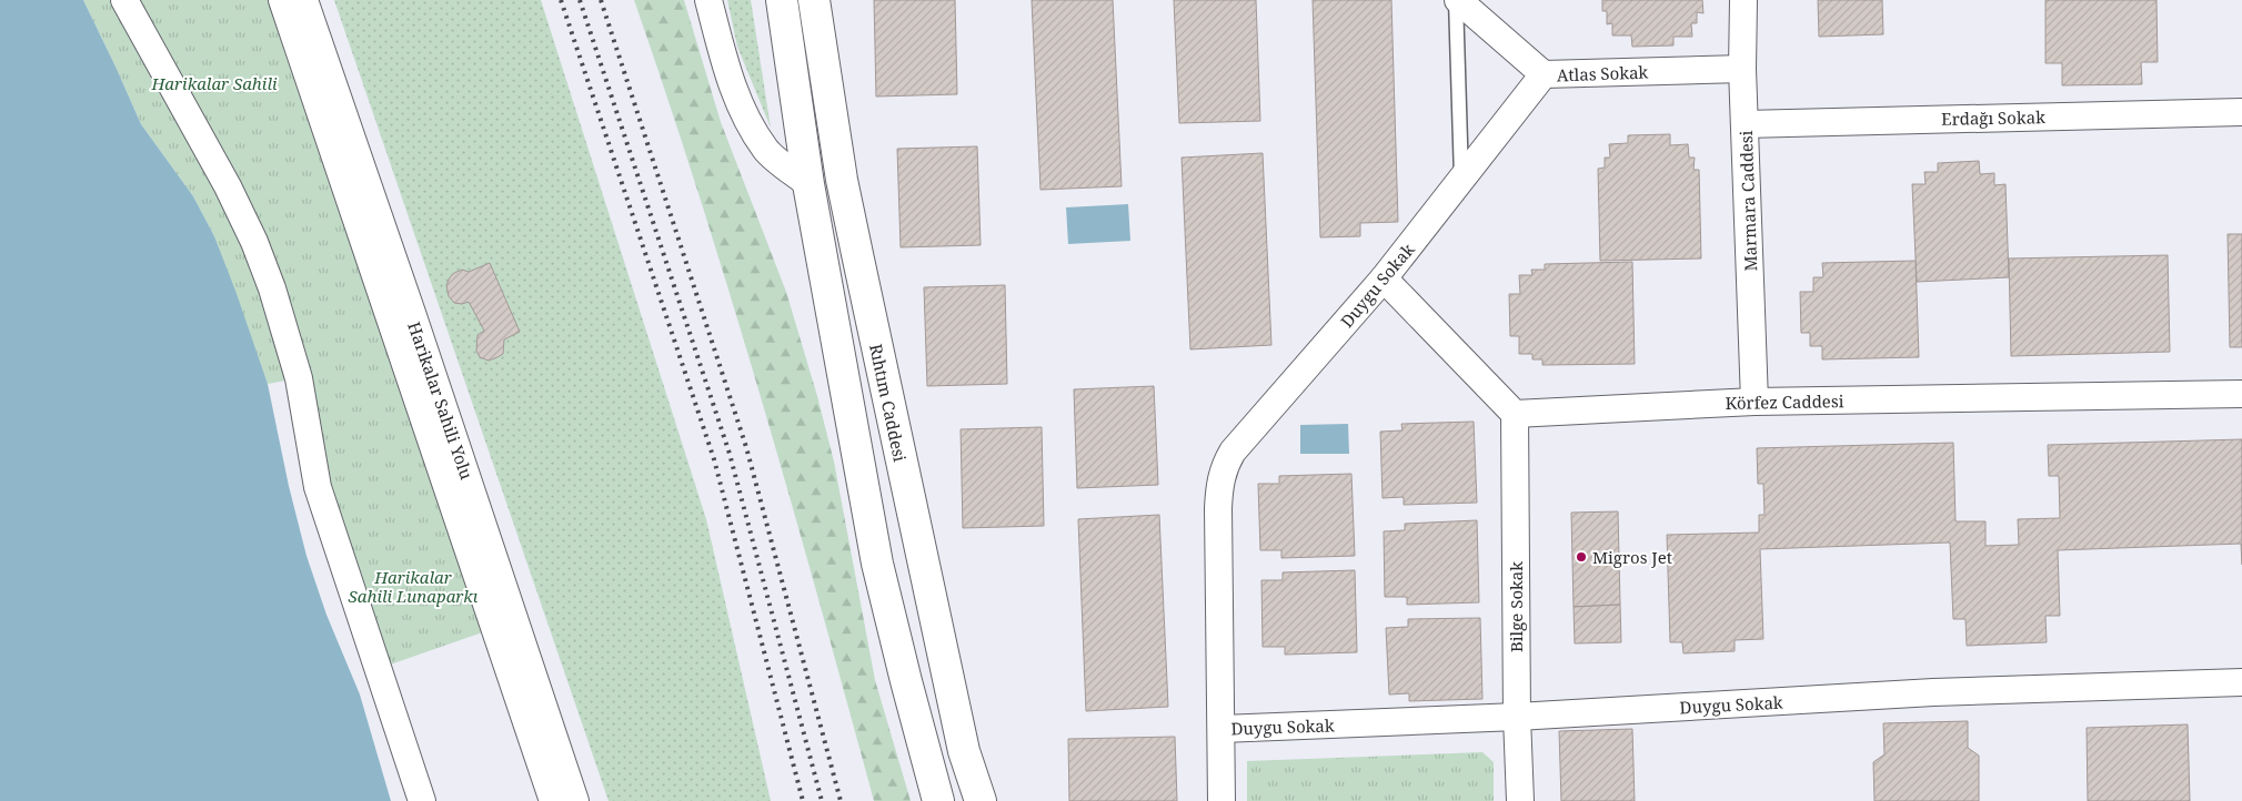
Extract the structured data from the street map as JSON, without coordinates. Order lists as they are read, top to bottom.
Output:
{
  "streets": {
    "main road": ["Rıhtım Caddesi"],
    "street": [
      "Atlas Sokak",
      "Erdağı Sokak",
      "Marmara Caddesi",
      "Duygu Sokak",
      "Harikalar Sahili Yolu",
      "Körfez Caddesi",
      "Bilge Sokak"
    ]
  },
  "crossings": [
    ["Atlas Sokak", "Marmara Caddesi"],
    ["Atlas Sokak", "Duygu Sokak"],
    ["Erdağı Sokak", "Marmara Caddesi"],
    ["Marmara Caddesi", "Körfez Caddesi"],
    ["Duygu Sokak", "Bilge Sokak"],
    ["Körfez Caddesi", "Bilge Sokak"]
  ],
  "parks": ["Harikalar Sahili", "Harikalar Sahili Lunaparkı"],
  "places": ["Migros Jet"]
}
